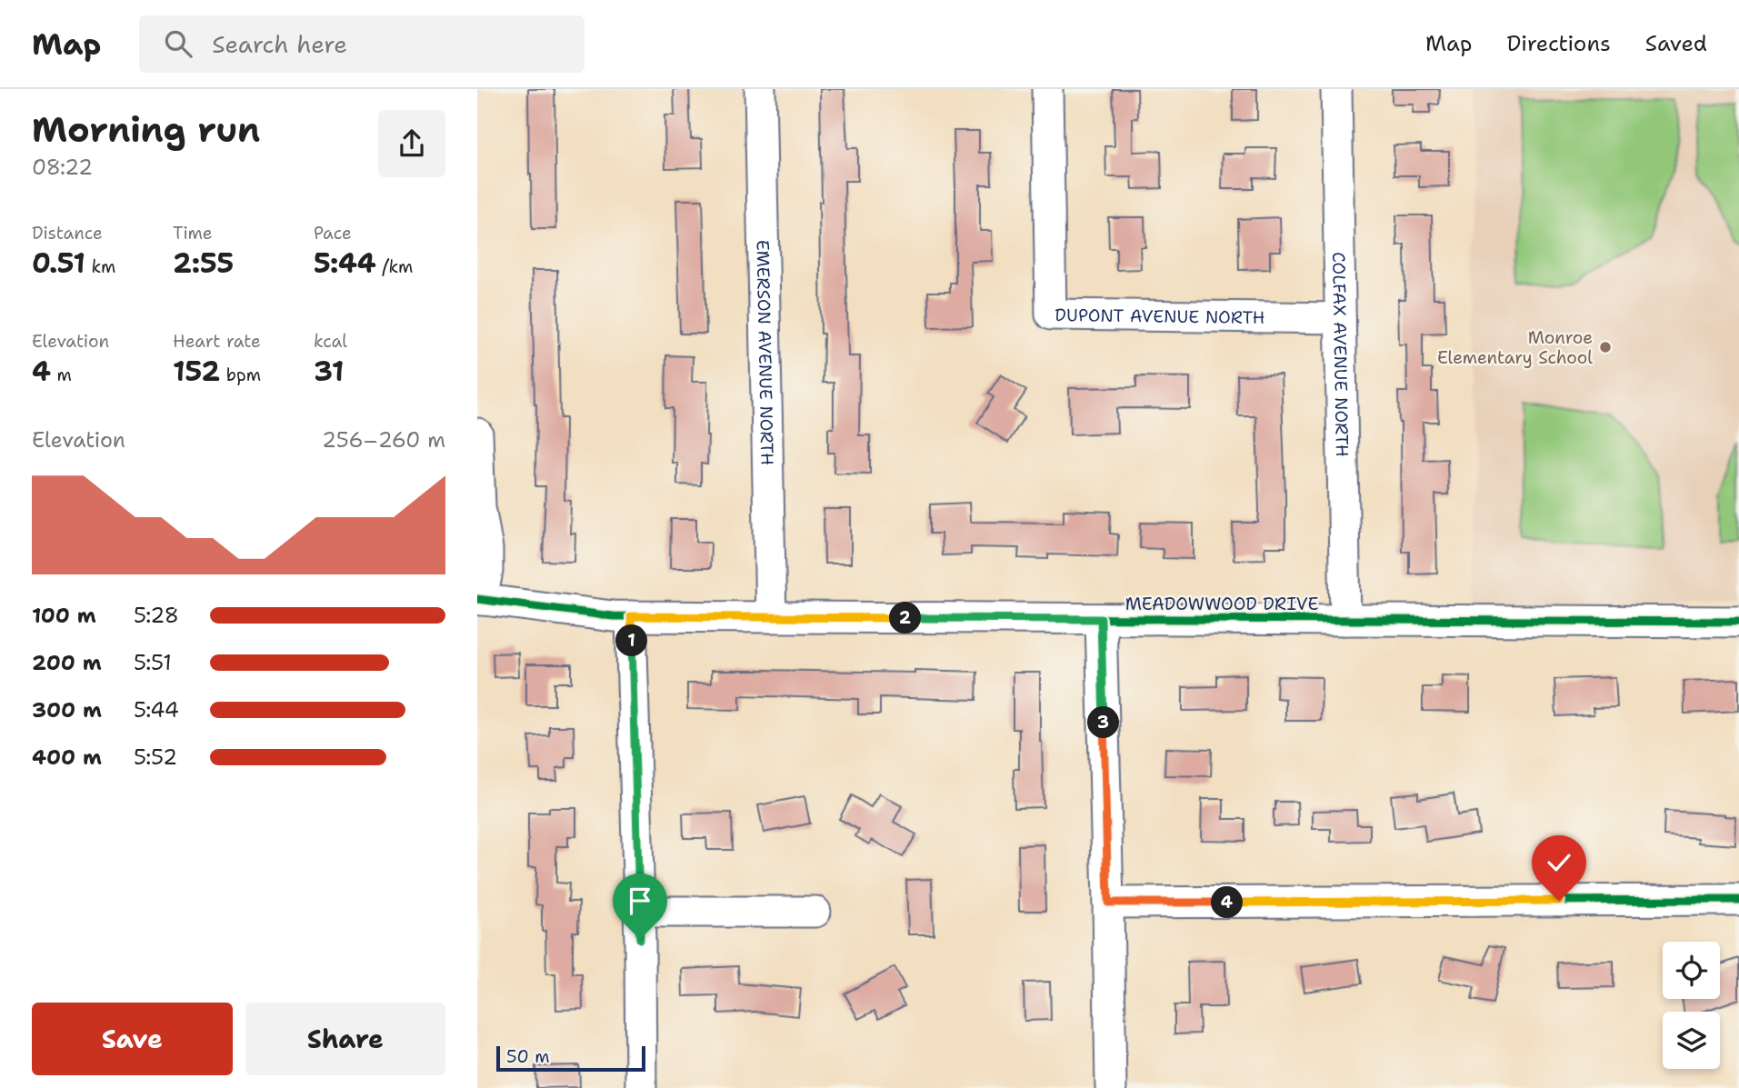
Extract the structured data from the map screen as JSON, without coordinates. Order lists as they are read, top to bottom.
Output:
{
  "streets": {
    "street": [
      "DUPONT AVENUE NORTH",
      "EMERSON AVENUE NORTH",
      "COLFAX AVENUE NORTH",
      "MEADOWWOOD DRIVE"
    ]
  },
  "crossings": [
    ["DUPONT AVENUE NORTH", "COLFAX AVENUE NORTH"],
    ["EMERSON AVENUE NORTH", "MEADOWWOOD DRIVE"],
    ["COLFAX AVENUE NORTH", "MEADOWWOOD DRIVE"]
  ],
  "places": ["Monroe Elementary School"],
  "scale_bar": "50 m",
  "page": {
    "header": "Map",
    "search": "Search here",
    "nav": ["Map", "Directions", "Saved"],
    "heading": ["Morning run", "08:22"],
    "stats": [
      ["Distance", "0.51 km"],
      ["Time", "2:55"],
      ["Pace", "5:44 /km"],
      ["Elevation", "4 m"],
      ["Heart rate", "152 bpm"],
      ["kcal", "31"]
    ],
    "chart": ["Elevation", "256–260 m"],
    "list": [
      {
        "name": "100 m",
        "note": "5:28"
      },
      {
        "name": "200 m",
        "note": "5:51"
      },
      {
        "name": "300 m",
        "note": "5:44"
      },
      {
        "name": "400 m",
        "note": "5:52"
      }
    ],
    "pins": [
      "2",
      "1",
      "3",
      "4"
    ],
    "buttons": ["Save", "Share"],
    "scale": "50 m"
  }
}
